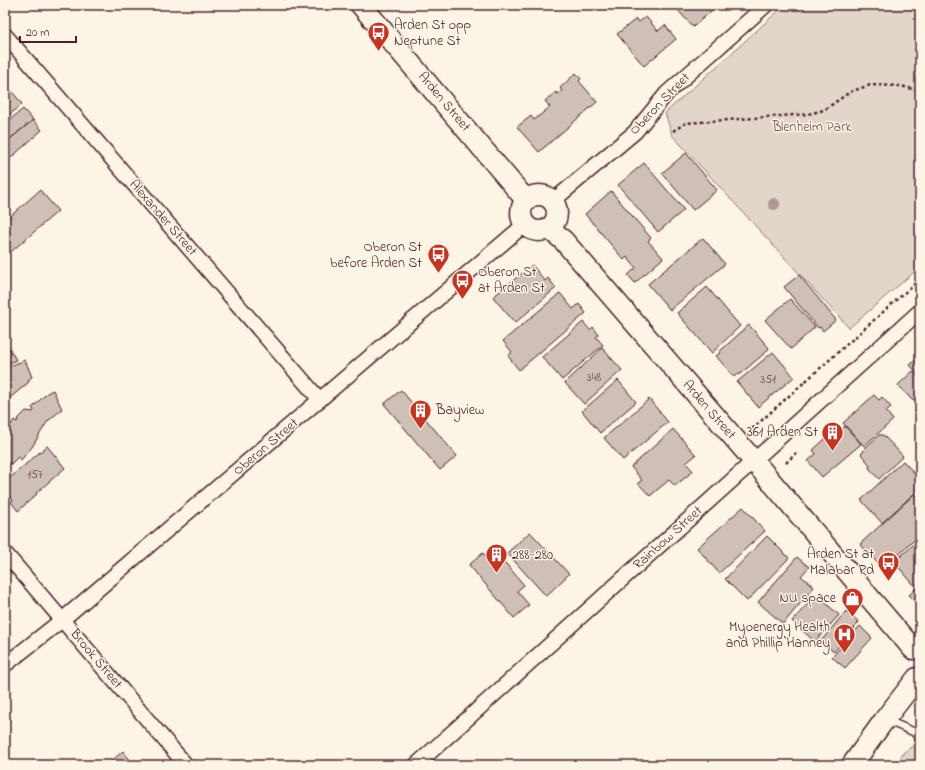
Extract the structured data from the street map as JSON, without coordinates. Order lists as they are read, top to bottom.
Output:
{
  "streets": {
    "main road": ["Arden Street"],
    "street": [
      "Oberon Street",
      "Alexander Street",
      "Rainbow Street",
      "Brook Street"
    ]
  },
  "crossings": [
    ["Arden Street", "Oberon Street"],
    ["Arden Street", "Rainbow Street"],
    ["Oberon Street", "Alexander Street"],
    ["Oberon Street", "Brook Street"]
  ],
  "parks": ["Blenheim Park"],
  "places": {
    "bus stop": [
      "Arden St opp Neptune St",
      "Oberon St before Arden St",
      "Oberon St at Arden St",
      "Arden St at Malabar Rd"
    ],
    "building": ["Bayview", "361 Arden St", "288-280"],
    "shop": ["NU space"],
    "hospital": ["Myoenergy Health and Phillip Hanney"]
  },
  "house_numbers": ["348", "351", "157"],
  "scale_bar": "20 m"
}
